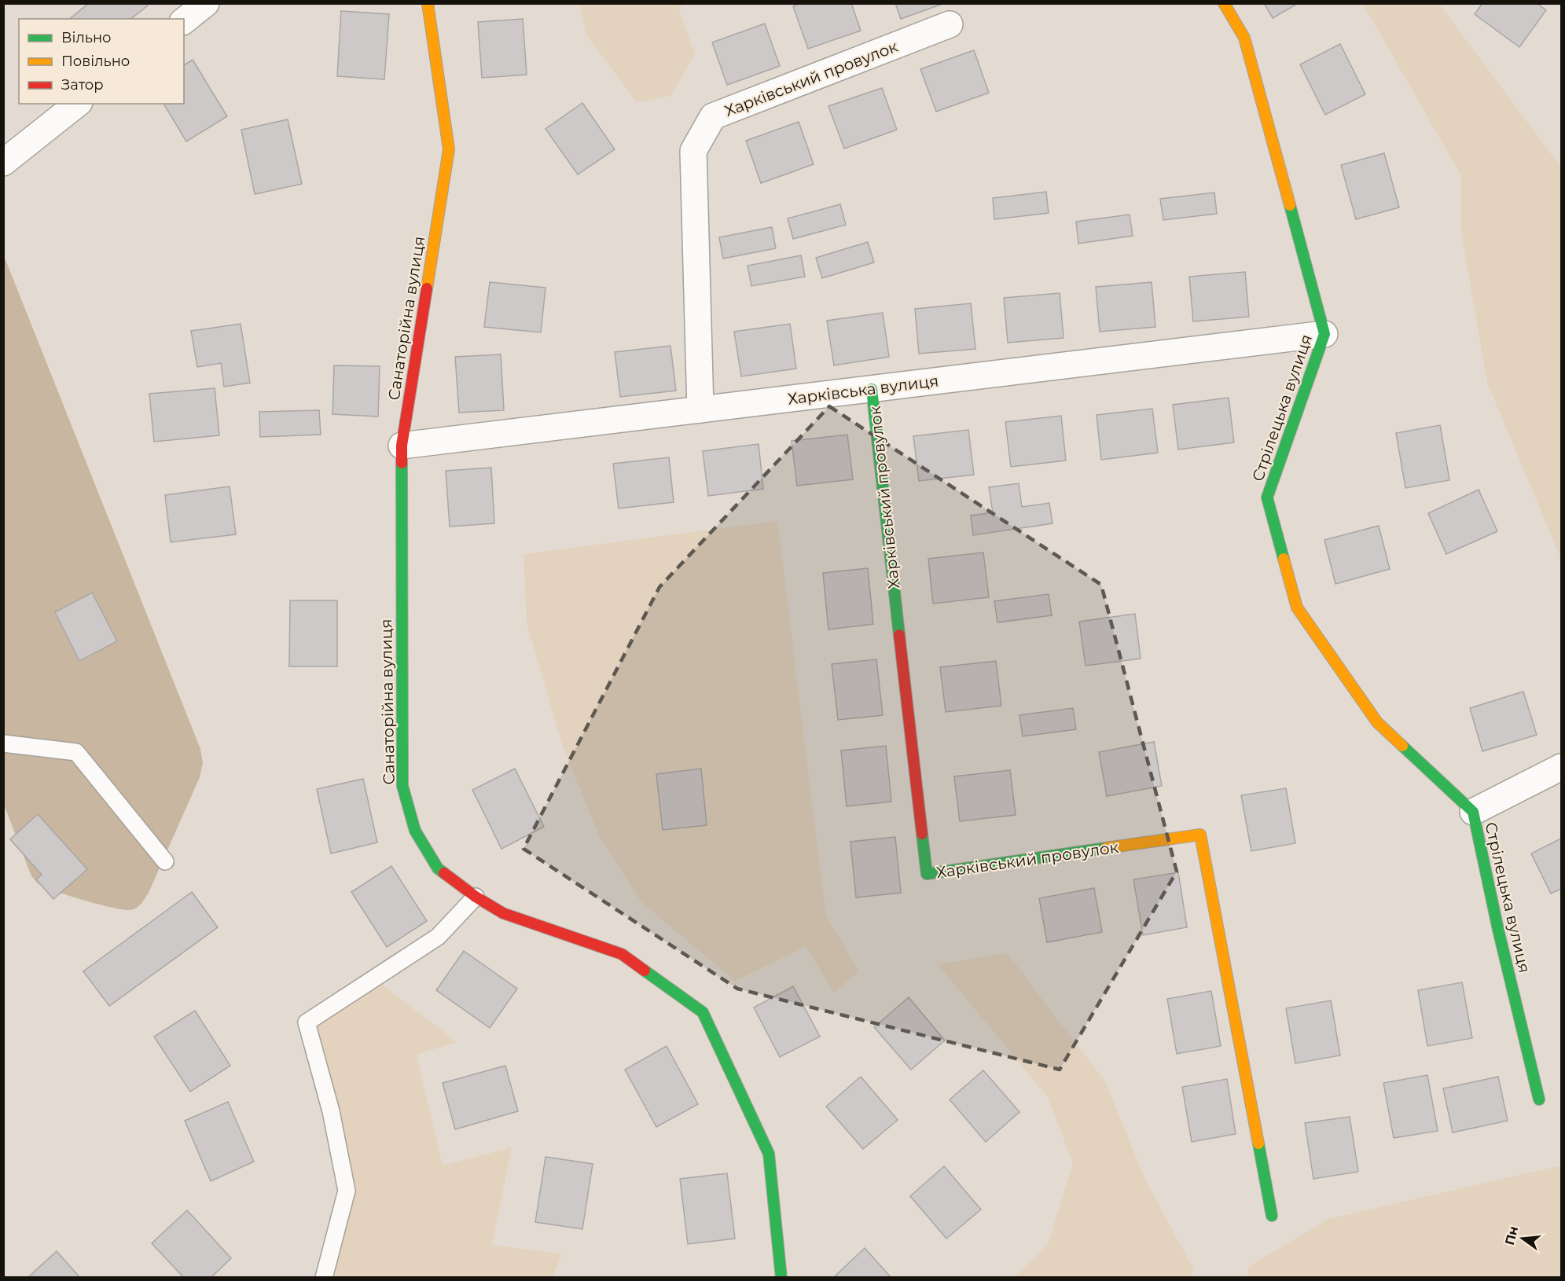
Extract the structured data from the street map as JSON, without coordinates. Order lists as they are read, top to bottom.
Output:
{
  "streets": {
    "street": [
      "Харківський провулок",
      "Санаторійна вулиця",
      "Харківська вулиця",
      "Стрілецька вулиця"
    ]
  },
  "crossings": [
    ["Харківський провулок", "Харківська вулиця"],
    ["Санаторійна вулиця", "Харківська вулиця"],
    ["Харківська вулиця", "Стрілецька вулиця"]
  ],
  "legend": ["Вільно", "Повільно", "Затор"],
  "north": "left"
}
